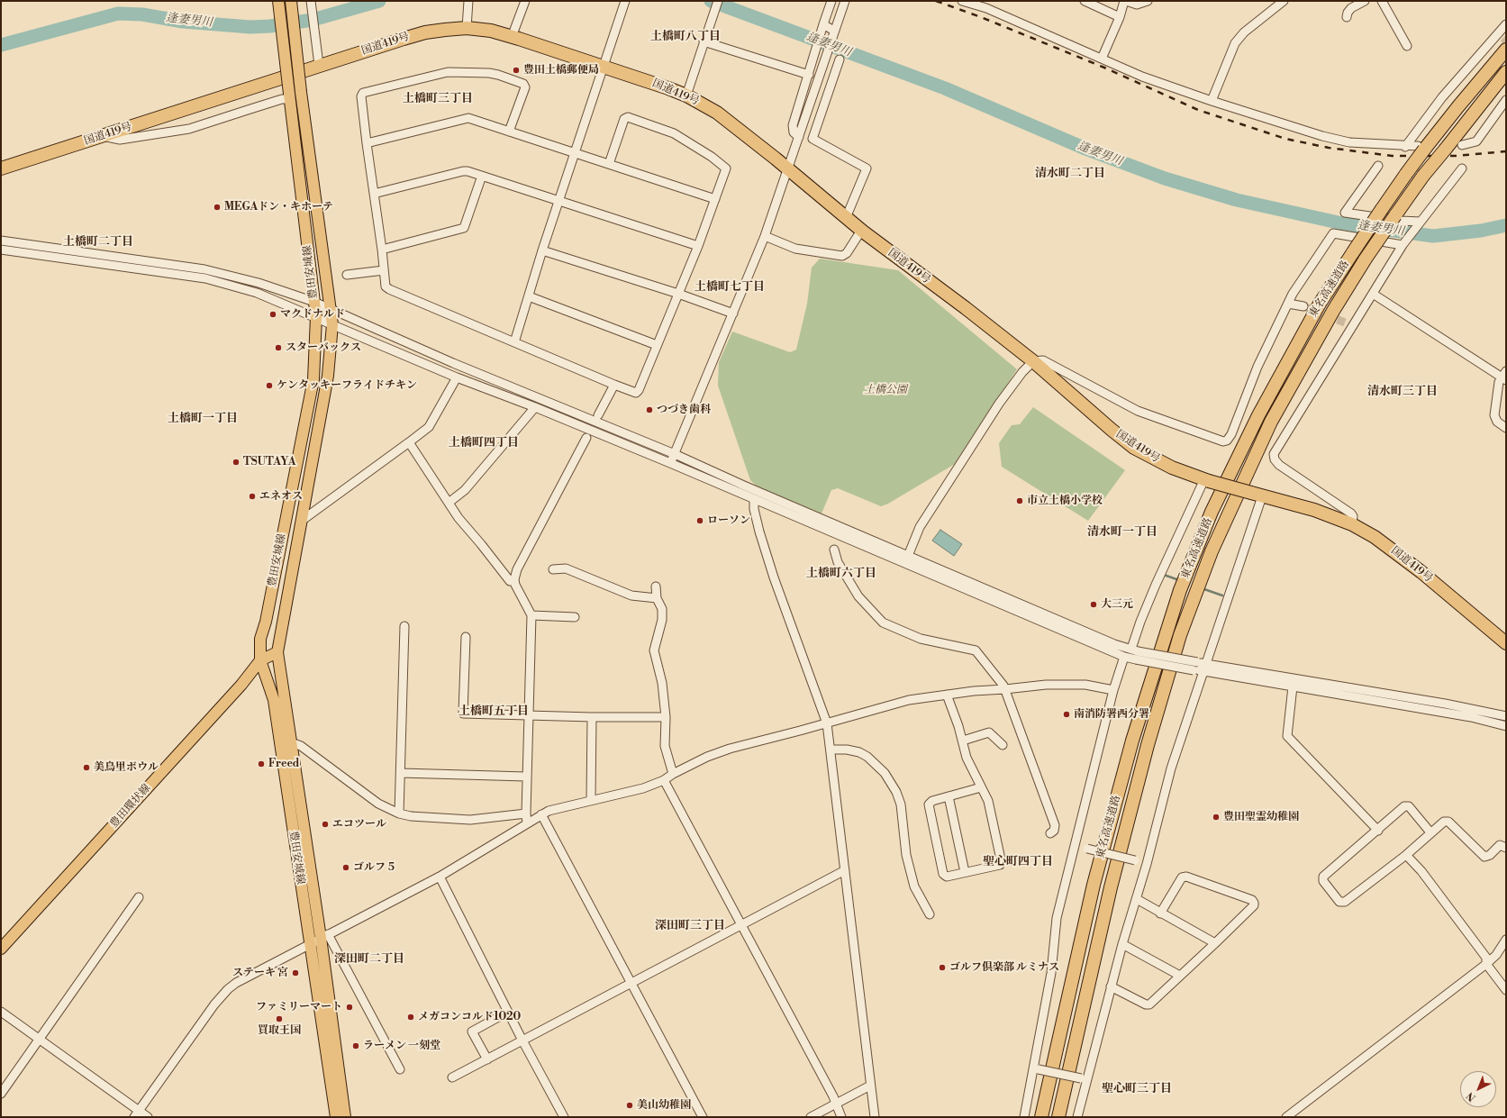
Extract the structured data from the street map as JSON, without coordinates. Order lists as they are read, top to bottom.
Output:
{
  "streets": {
    "highway": ["国道419号", "東名高速道路"],
    "main road": ["豊田安城線", "豊田環状線"]
  },
  "crossings": [
    ["豊田安城線", "豊田環状線"]
  ],
  "districts": [
    "土橋町八丁目",
    "土橋町三丁目",
    "清水町二丁目",
    "土橋町二丁目",
    "土橋町七丁目",
    "清水町三丁目",
    "土橋町一丁目",
    "土橋町四丁目",
    "清水町一丁目",
    "土橋町六丁目",
    "土橋町五丁目",
    "聖心町四丁目",
    "深田町三丁目",
    "深田町二丁目",
    "聖心町三丁目"
  ],
  "water": ["逢妻男川"],
  "parks": ["土橋公園"],
  "places": [
    "豊田土橋郵便局",
    "MEGAドン・キホーテ",
    "マクドナルド",
    "スターバックス",
    "ケンタッキーフライドチキン",
    "つづき歯科",
    "TSUTAYA",
    "エネオス",
    "市立土橋小学校",
    "ローソン",
    "大三元",
    "南消防署西分署",
    "Freed",
    "美鳥里ボウル",
    "豊田聖霊幼稚園",
    "エコツール",
    "ゴルフ５",
    "ゴルフ倶楽部 ルミナス",
    "ステーキ 宮",
    "ファミリーマート",
    "メガコンコルド1020",
    "買取王国",
    "ラーメン 一刻堂",
    "美山幼稚園"
  ],
  "north": "bottom left"
}
